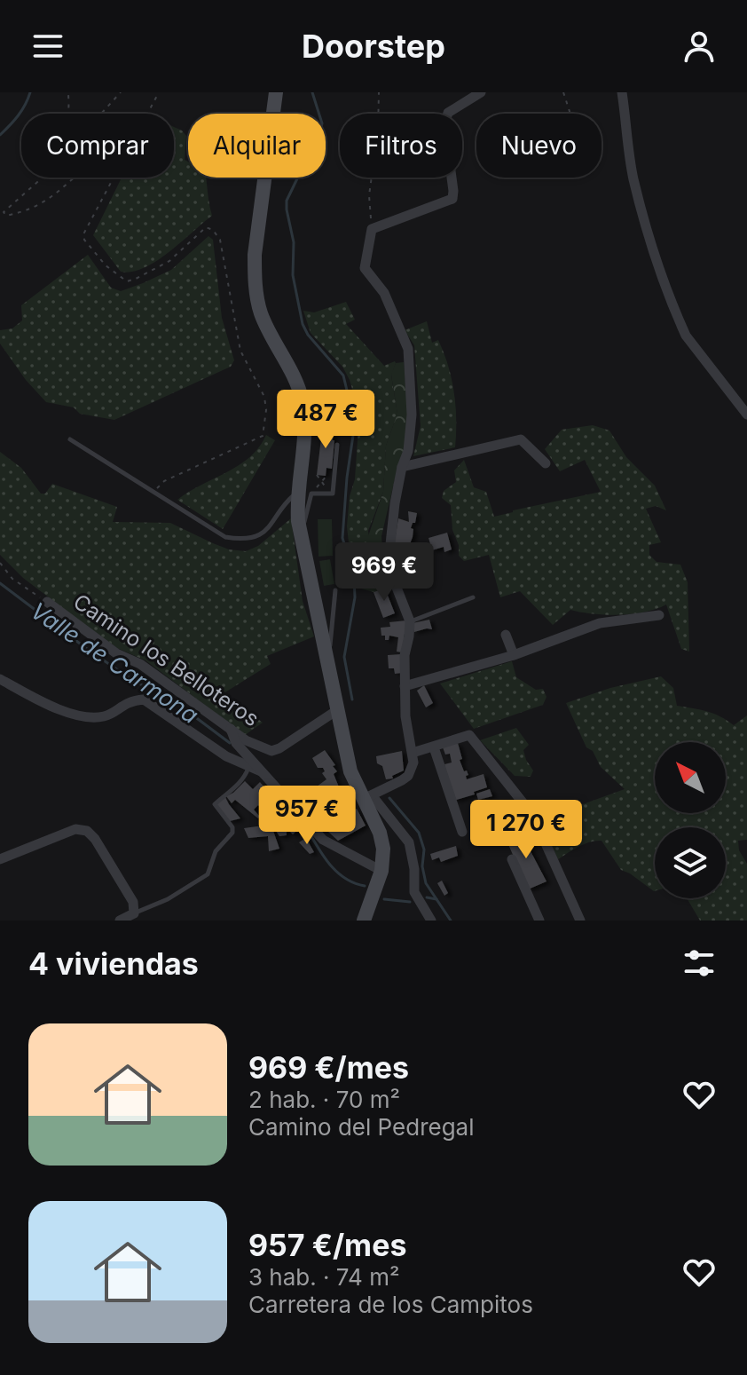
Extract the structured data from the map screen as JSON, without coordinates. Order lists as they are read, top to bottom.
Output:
{
  "streets": {
    "street": ["Camino los Belloteros"]
  },
  "water": ["Valle de Carmona"],
  "north": "top left",
  "page": {
    "header": "Doorstep",
    "chip": [
      "Comprar",
      "Alquilar",
      "Filtros",
      "Nuevo"
    ],
    "price": [
      "487 €",
      "969 €",
      "957 €",
      "1 270 €"
    ],
    "heading": "4 viviendas",
    "list": [
      {
        "name": "969 €/mes",
        "note": "2 hab. · 70 m² · Camino del Pedregal"
      },
      {
        "name": "957 €/mes",
        "note": "3 hab. · 74 m² · Carretera de los Campitos"
      }
    ]
  }
}
